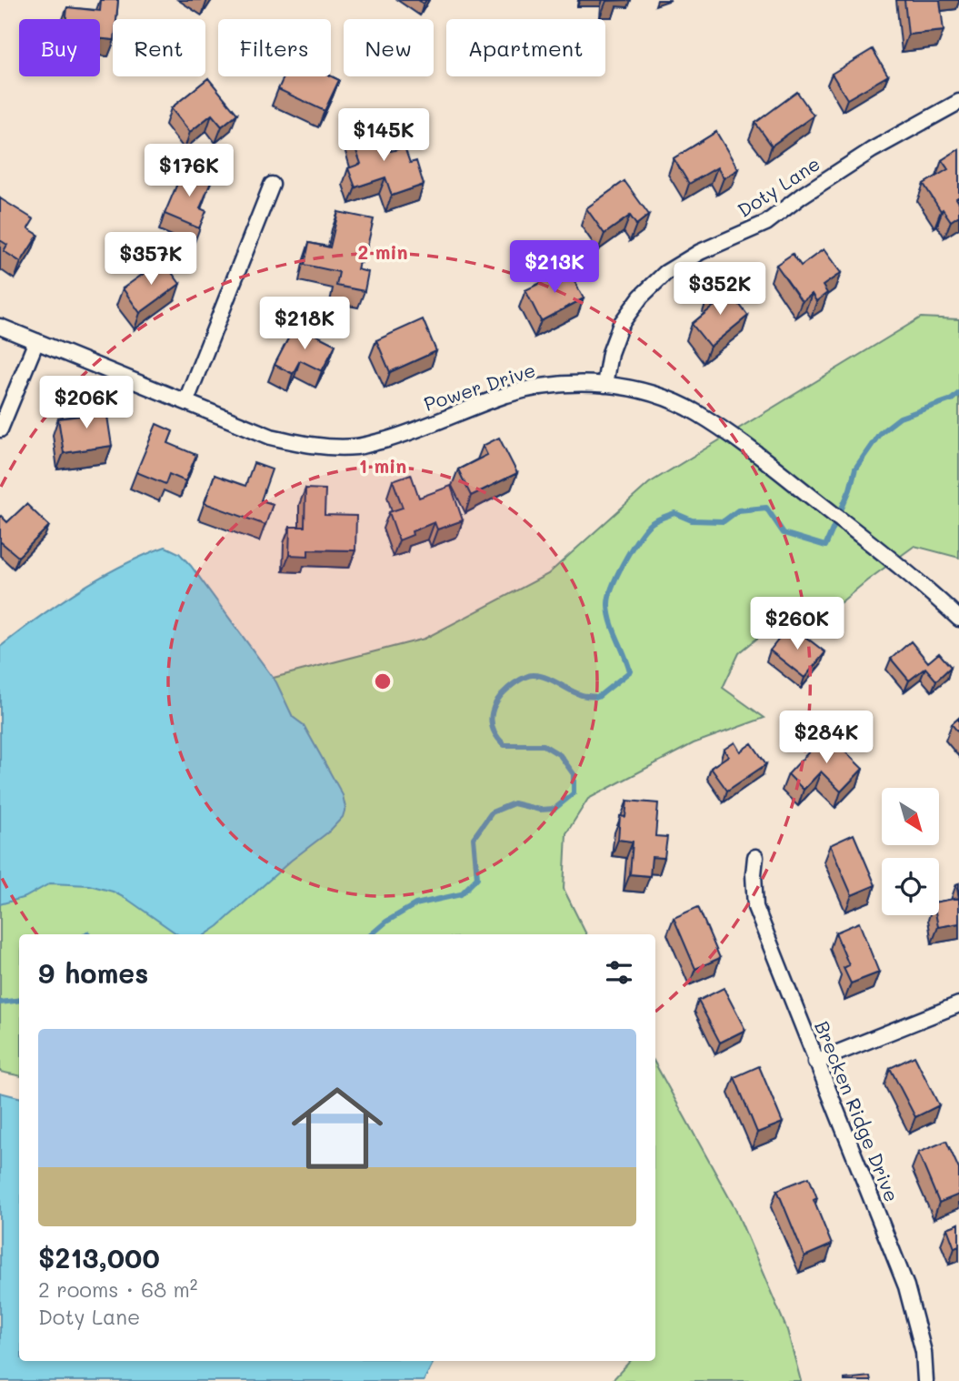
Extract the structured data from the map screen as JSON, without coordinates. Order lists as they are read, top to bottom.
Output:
{
  "streets": {
    "street": ["Doty Lane", "Power Drive", "Brecken Ridge Drive"]
  },
  "crossings": [
    ["Doty Lane", "Power Drive"]
  ],
  "north": "bottom right",
  "page": {
    "chip": [
      "Buy",
      "Rent",
      "Filters",
      "New",
      "Apartment"
    ],
    "price": [
      "$145K",
      "$176K",
      "$357K",
      "$213K",
      "$352K",
      "$218K",
      "$206K",
      "$260K",
      "$284K"
    ],
    "heading": "9 homes",
    "list": [
      {
        "name": "$213,000",
        "note": "2 rooms · 68 m² · Doty Lane"
      }
    ]
  },
  "rings": ["2 min", "1 min"]
}
